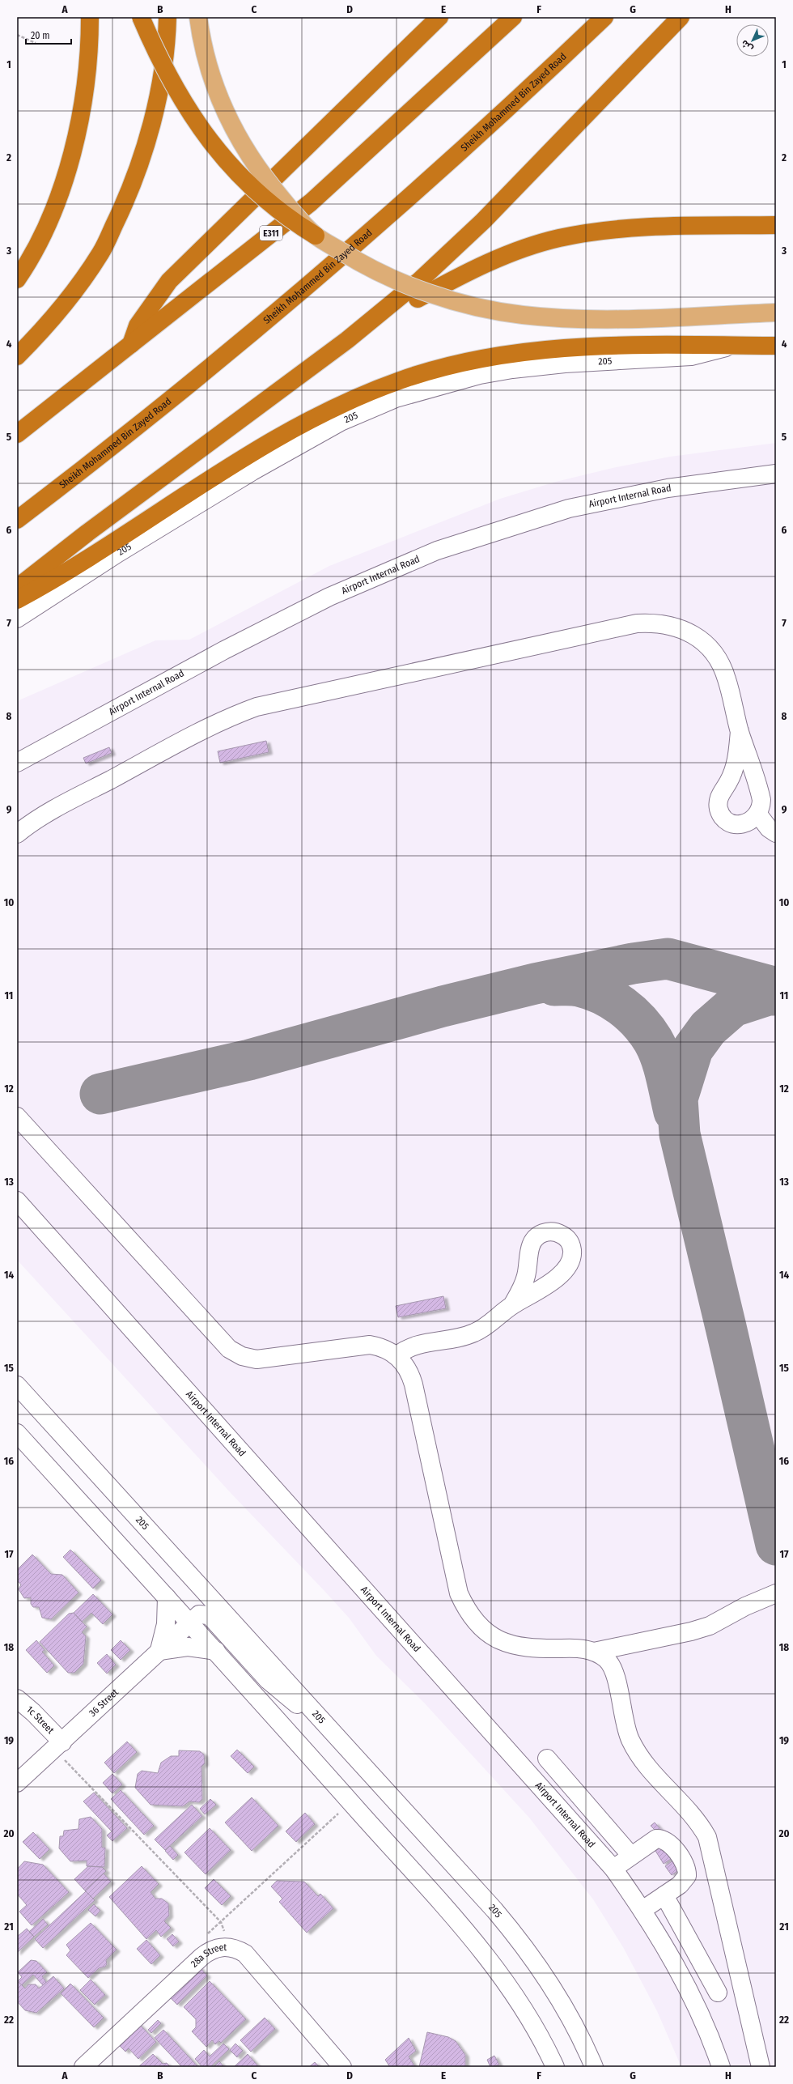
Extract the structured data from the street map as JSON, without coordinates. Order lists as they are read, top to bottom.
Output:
{
  "streets": {
    "highway": ["Sheikh Mohammed Bin Zayed Road", "E311"],
    "street": [
      "205",
      "Airport Internal Road",
      "36 Street",
      "1c Street",
      "28a Street"
    ]
  },
  "crossings": [
    ["205", "36 Street"],
    ["36 Street", "1c Street"]
  ],
  "scale_bar": "20 m",
  "north": "bottom left",
  "grid": {
    "columns": [
      "A",
      "B",
      "C",
      "D",
      "E",
      "F",
      "G",
      "H"
    ],
    "rows": [
      "1",
      "2",
      "3",
      "4",
      "5",
      "6",
      "7",
      "8",
      "9",
      "10",
      "11",
      "12",
      "13",
      "14",
      "15",
      "16",
      "17",
      "18",
      "19",
      "20",
      "21",
      "22"
    ]
  }
}
